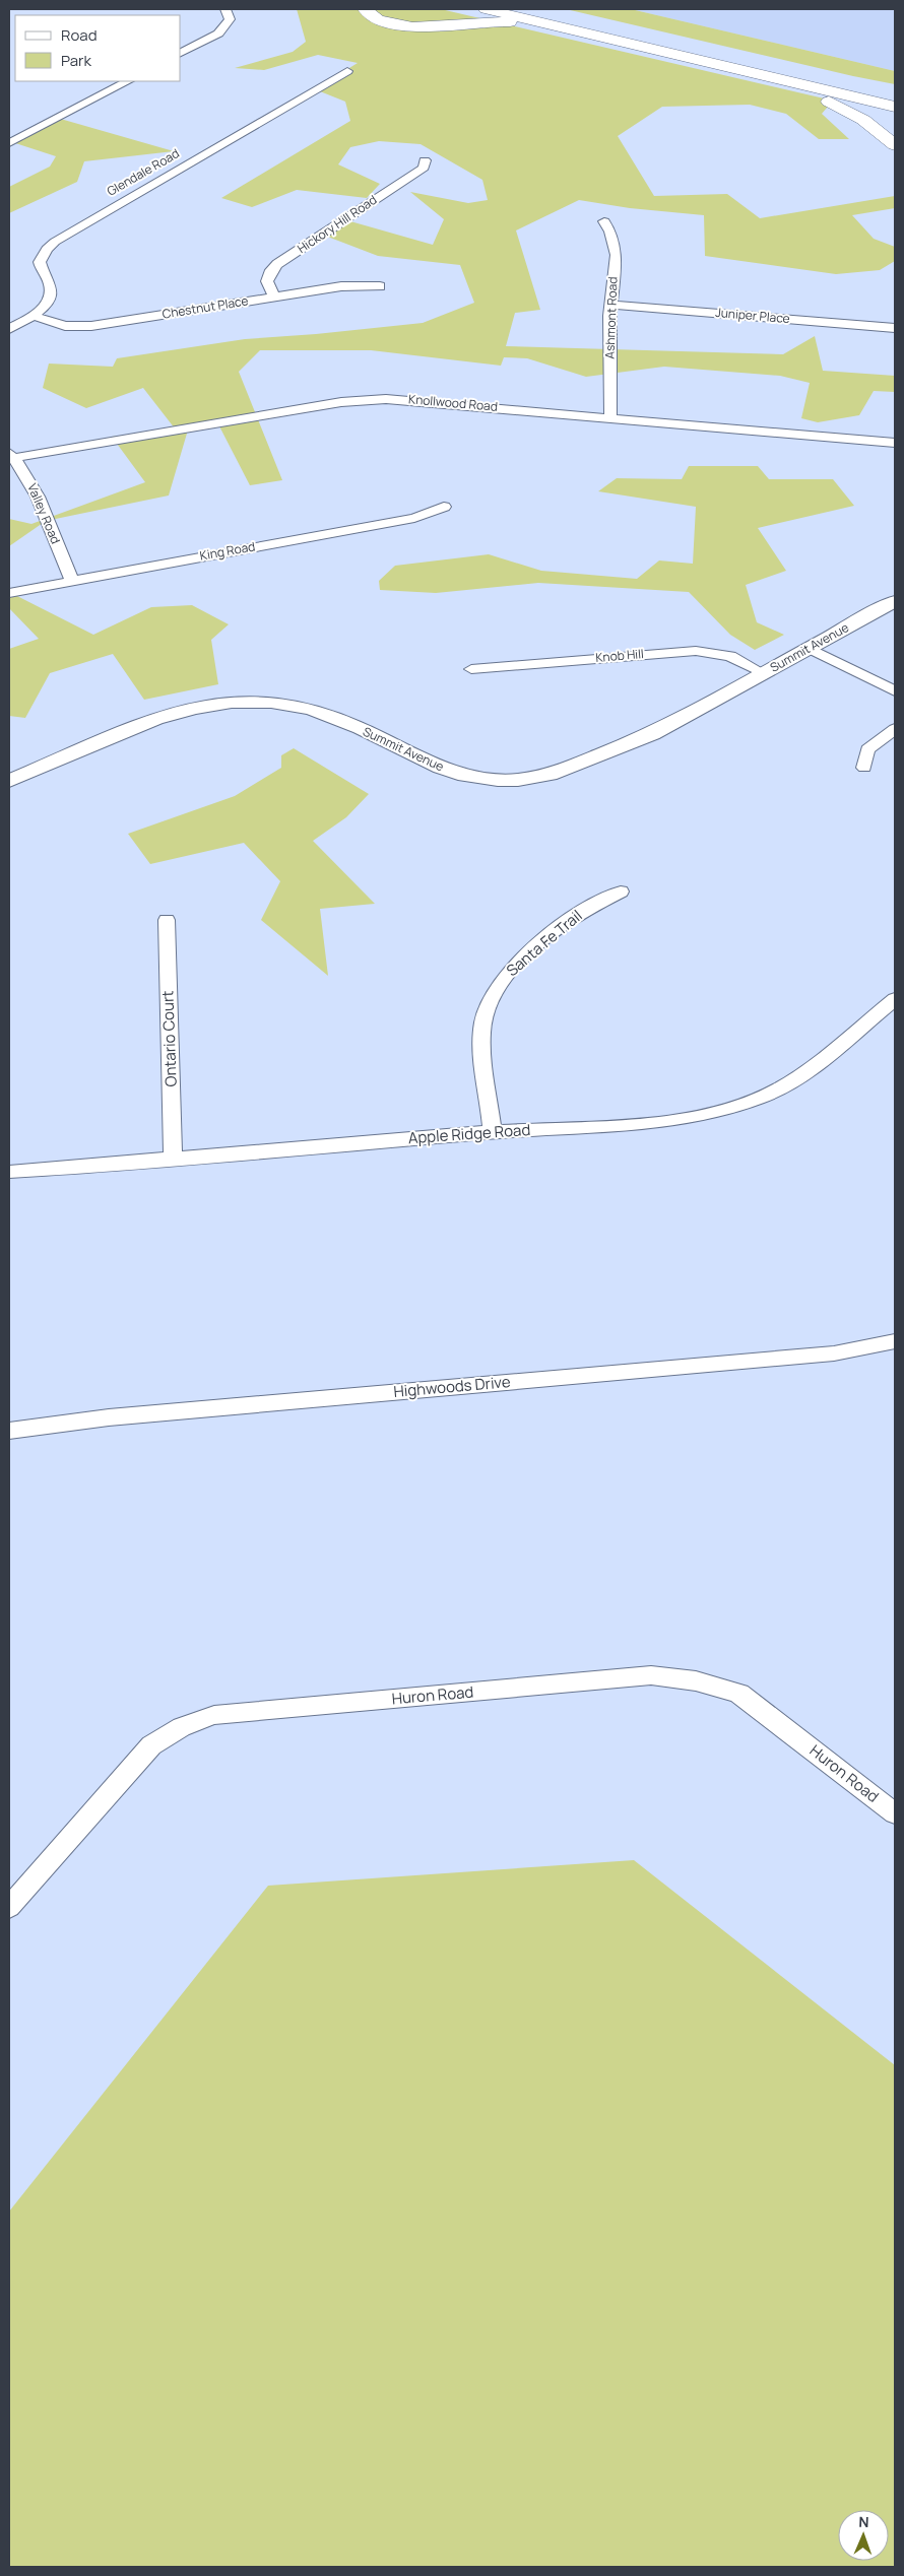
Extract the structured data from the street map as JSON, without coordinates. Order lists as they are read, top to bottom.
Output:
{
  "streets": {
    "street": [
      "Glendale Road",
      "Hickory Hill Road",
      "Chestnut Place",
      "Juniper Place",
      "Ashmont Road",
      "Knollwood Road",
      "Valley Road",
      "King Road",
      "Summit Avenue",
      "Knob Hill",
      "Santa Fe Trail",
      "Ontario Court",
      "Apple Ridge Road",
      "Highwoods Drive",
      "Huron Road"
    ]
  },
  "crossings": [
    ["Glendale Road", "Chestnut Place"],
    ["Hickory Hill Road", "Chestnut Place"],
    ["Juniper Place", "Ashmont Road"],
    ["Ashmont Road", "Knollwood Road"],
    ["Knollwood Road", "Valley Road"],
    ["Valley Road", "King Road"],
    ["Summit Avenue", "Knob Hill"],
    ["Santa Fe Trail", "Apple Ridge Road"],
    ["Ontario Court", "Apple Ridge Road"]
  ],
  "legend": ["Road", "Park"],
  "north": "top"
}
